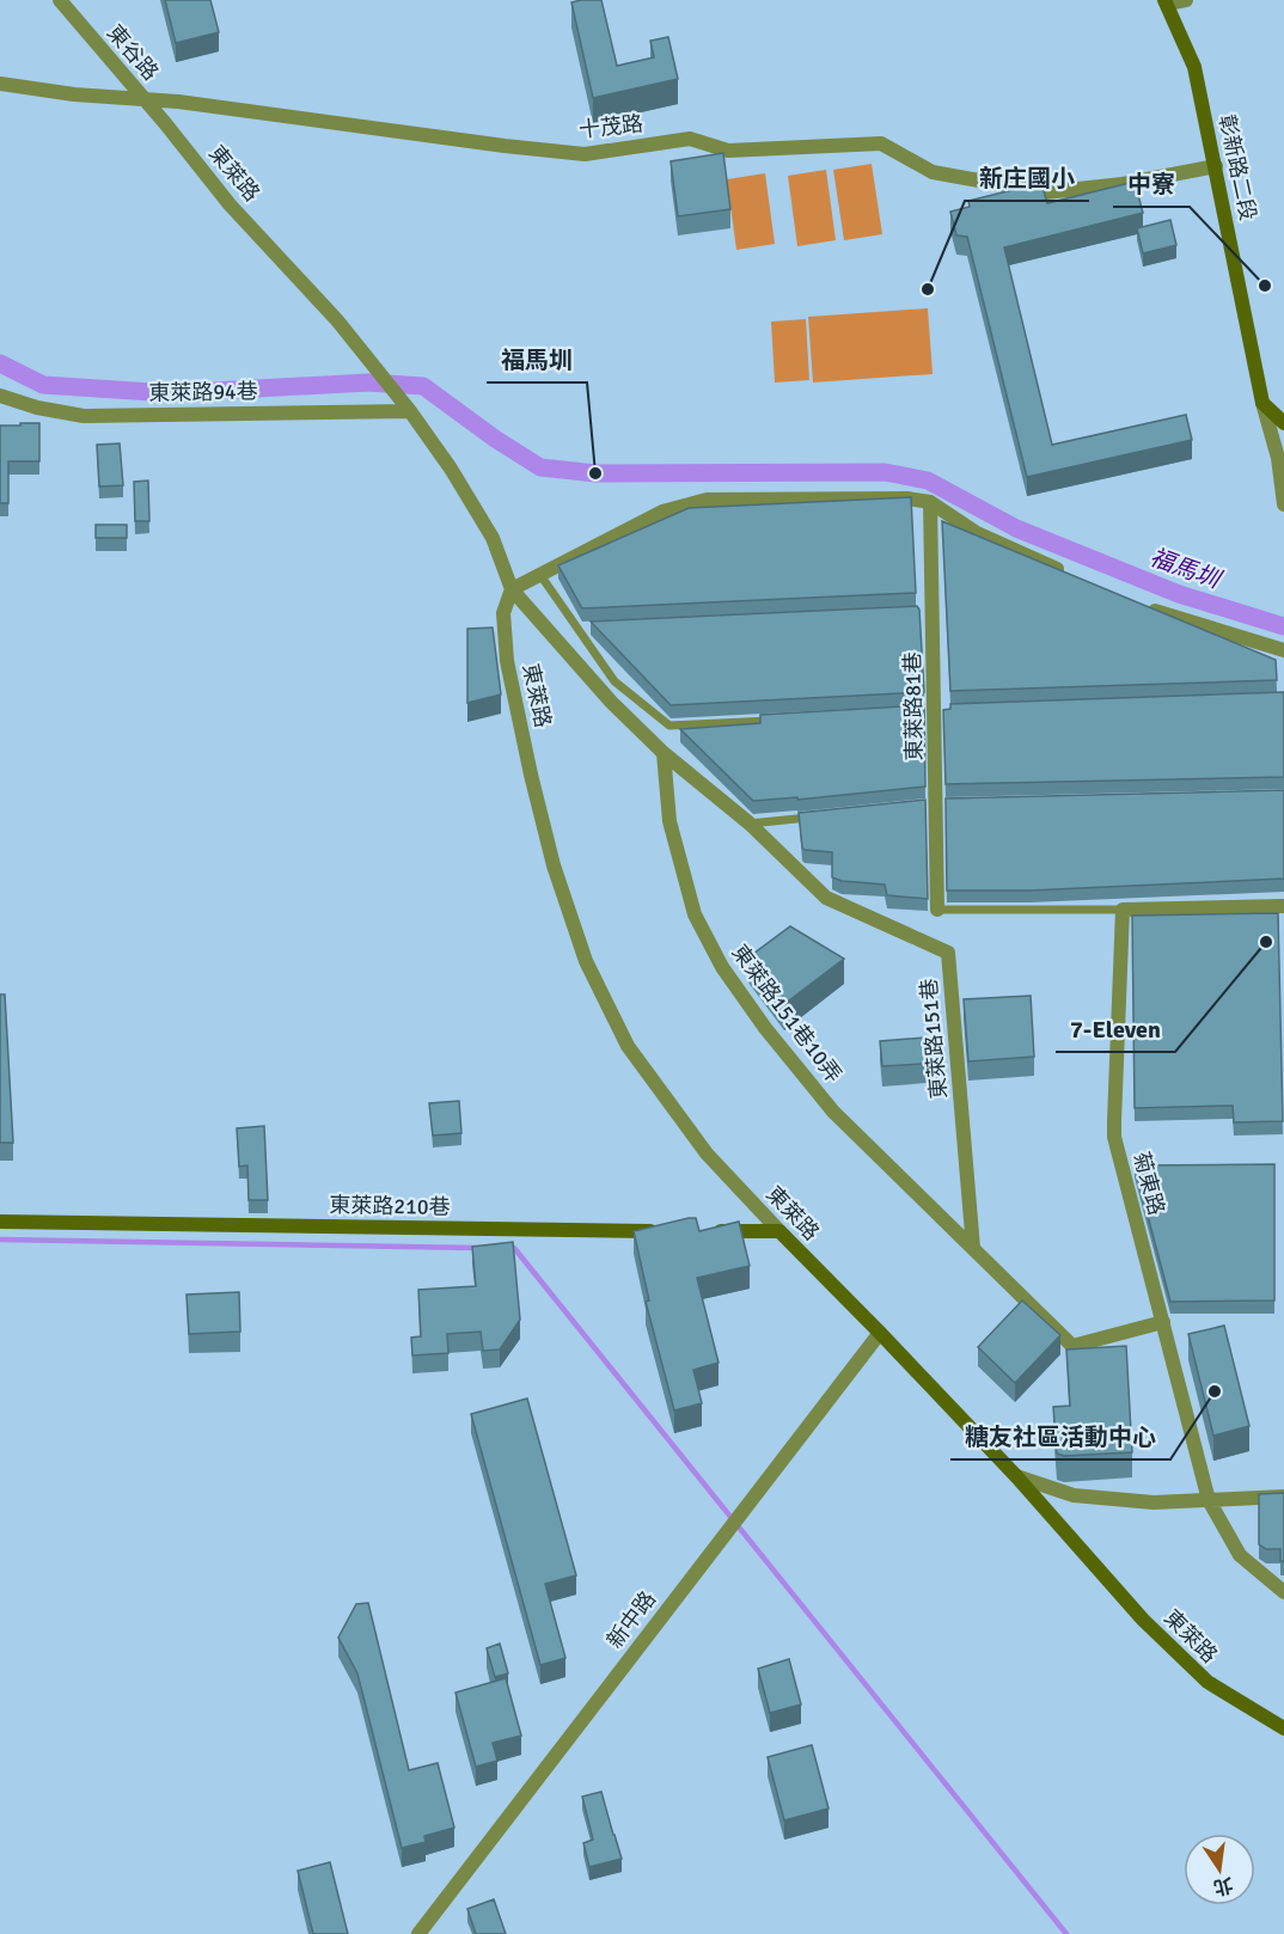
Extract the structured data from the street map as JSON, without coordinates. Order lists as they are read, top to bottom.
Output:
{
  "streets": {
    "street": [
      "東谷路",
      "十茂路",
      "彰新路二段",
      "東萊路",
      "東萊路94巷",
      "東萊路81巷",
      "東萊路151巷10弄",
      "東萊路151巷",
      "菊東路",
      "東萊路210巷",
      "新中路"
    ]
  },
  "crossings": [
    ["東谷路", "十茂路"],
    ["東谷路", "東萊路"],
    ["十茂路", "彰新路二段"],
    ["十茂路", "東萊路"],
    ["東萊路", "東萊路94巷"],
    ["東萊路", "東萊路151巷"],
    ["東萊路", "新中路"],
    ["東萊路151巷10弄", "東萊路151巷"]
  ],
  "water": ["福馬圳"],
  "places": [
    "中寮",
    "新庄國小",
    "福馬圳",
    "7-Eleven",
    "糖友社區活動中心"
  ],
  "north": "bottom"
}
